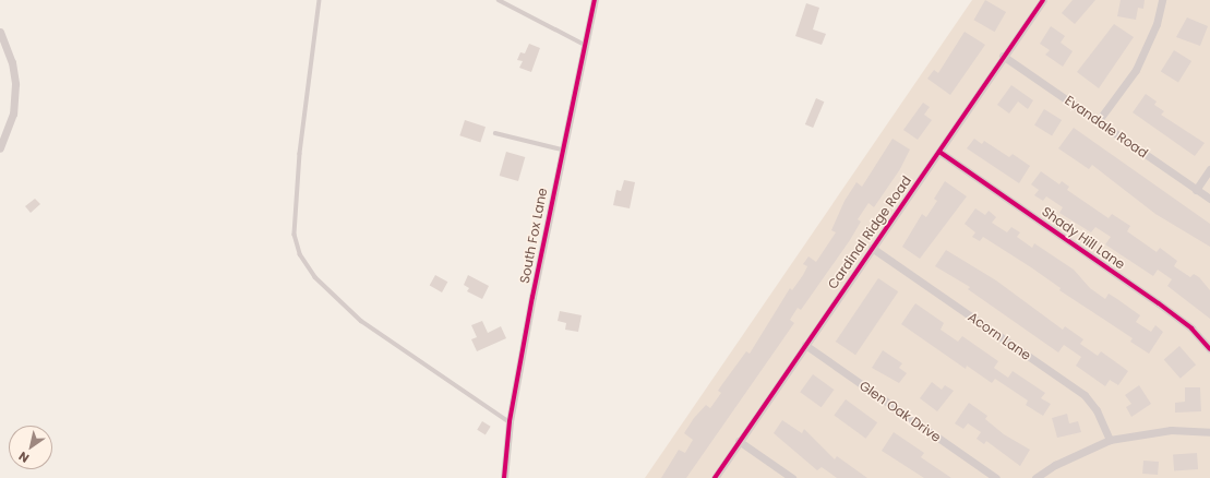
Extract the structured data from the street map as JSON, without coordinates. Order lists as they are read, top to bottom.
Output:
{
  "streets": {
    "street": [
      "Evandale Road",
      "Cardinal Ridge Road",
      "South Fox Lane",
      "Shady Hill Lane",
      "Acorn Lane",
      "Glen Oak Drive"
    ]
  },
  "crossings": [
    ["Evandale Road", "Cardinal Ridge Road"],
    ["Cardinal Ridge Road", "Shady Hill Lane"],
    ["Cardinal Ridge Road", "Acorn Lane"],
    ["Cardinal Ridge Road", "Glen Oak Drive"]
  ],
  "north": "bottom left"
}
